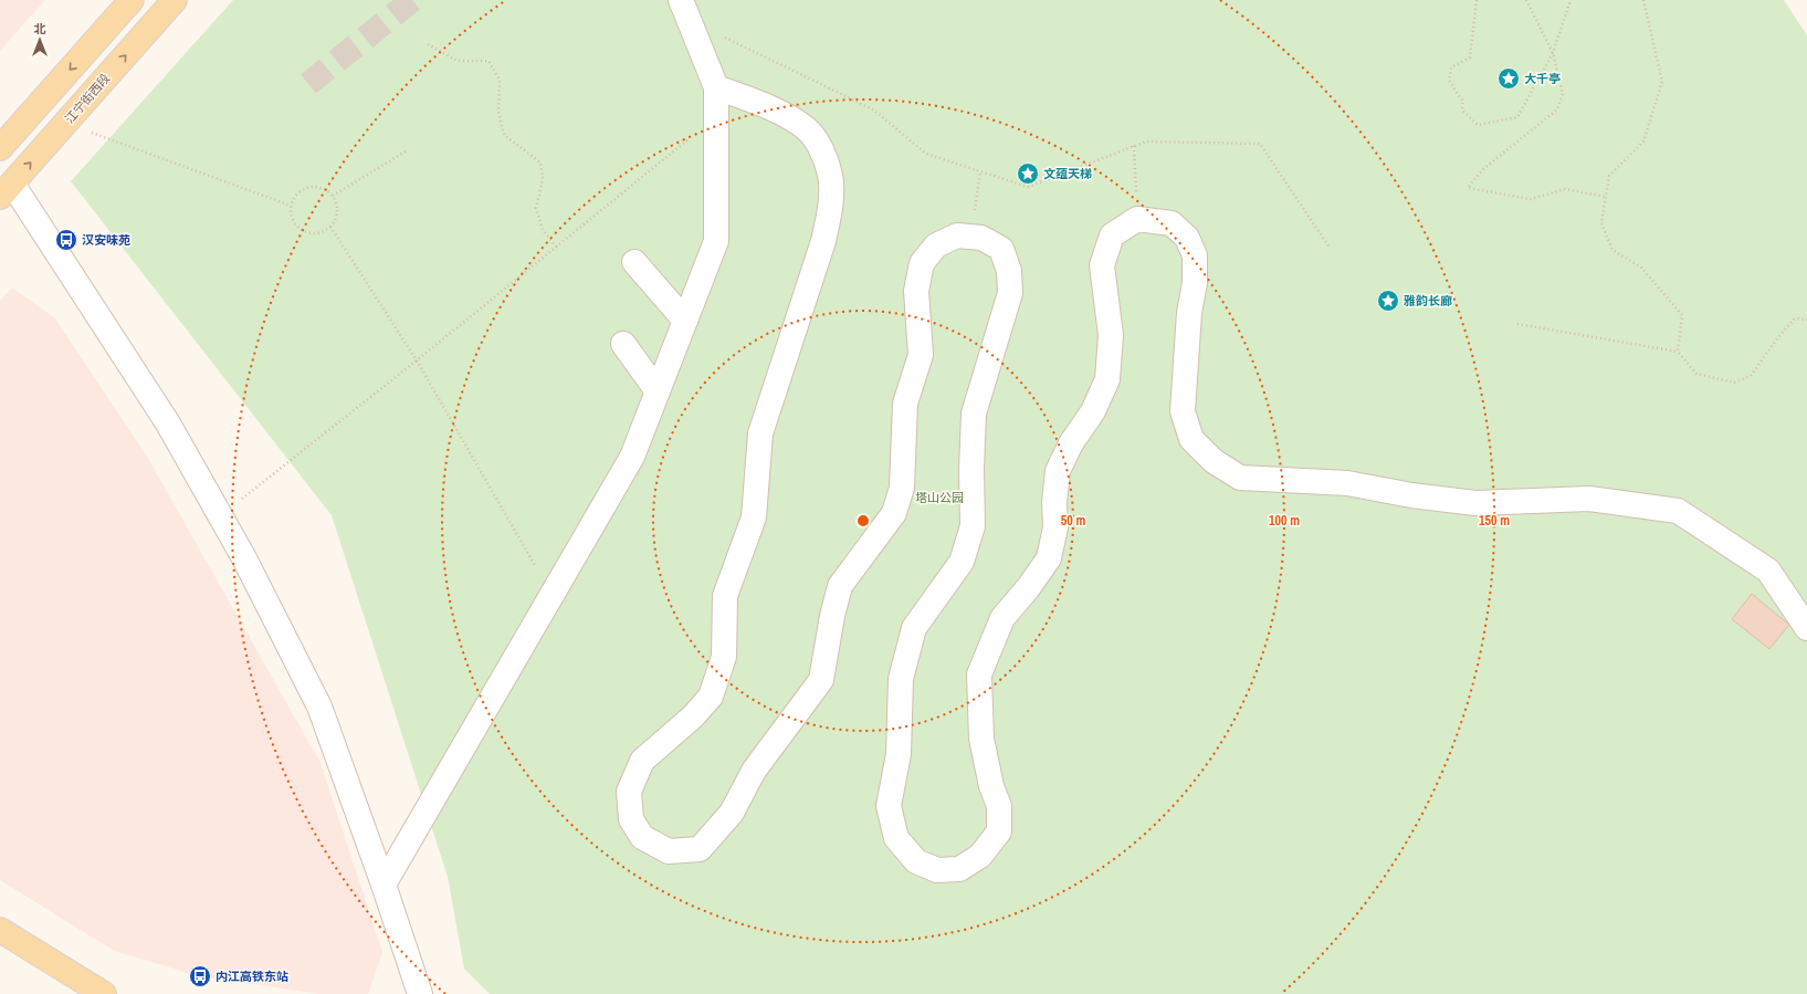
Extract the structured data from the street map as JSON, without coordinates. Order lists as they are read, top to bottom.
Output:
{
  "streets": {
    "main road": ["江宁街西段"]
  },
  "parks": ["塔山公园"],
  "places": {
    "place": ["大千亭", "文蕴天梯", "雅韵长廊"],
    "bus stop": ["汉安味苑", "内江高铁东站"]
  },
  "north": "top",
  "rings": ["50 m", "100 m", "150 m"]
}
